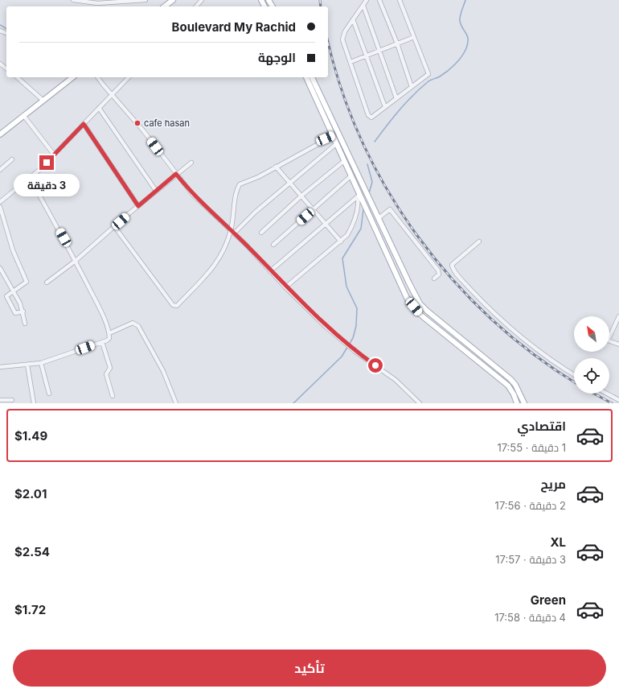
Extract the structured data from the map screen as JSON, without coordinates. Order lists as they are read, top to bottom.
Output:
{
  "places": ["cafe hasan"],
  "north": "top left",
  "page": {
    "banner": ["Boulevard My Rachid", "الوجهة"],
    "bubble": "3 دقيقة",
    "list": [
      {
        "name": "اقتصادي",
        "note": "1 دقيقة · 17:55",
        "value": "$1.49"
      },
      {
        "name": "مريح",
        "note": "2 دقيقة · 17:56",
        "value": "$2.01"
      },
      {
        "name": "XL",
        "note": "3 دقيقة · 17:57",
        "value": "$2.54"
      },
      {
        "name": "Green",
        "note": "4 دقيقة · 17:58",
        "value": "$1.72"
      }
    ],
    "buttons": "تأكيد"
  }
}
